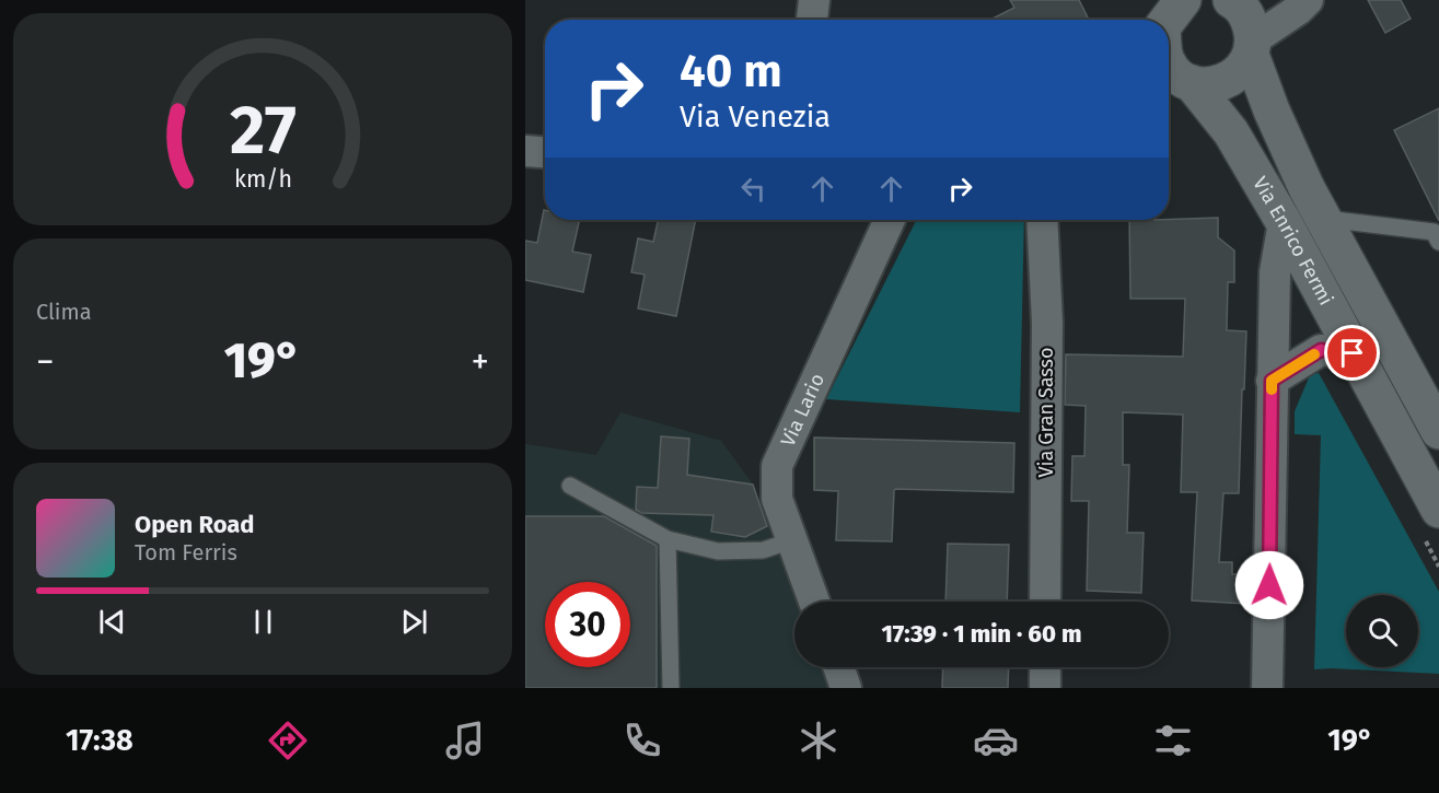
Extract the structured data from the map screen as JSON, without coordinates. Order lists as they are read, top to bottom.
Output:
{
  "streets": {
    "street": ["Via Enrico Fermi", "Via Lario", "Via Gran Sasso"]
  },
  "page": {
    "turn": ["40 m", "Via Venezia"],
    "tile": "Clima",
    "heat": ["−", "19°", "+"],
    "song": ["Open Road", "Tom Ferris"],
    "limit": "30",
    "trip": "17:39 · 1 min · 60 m",
    "tabs": ["17:38", "19°"],
    "gauge": ["27", "km/h"]
  }
}
